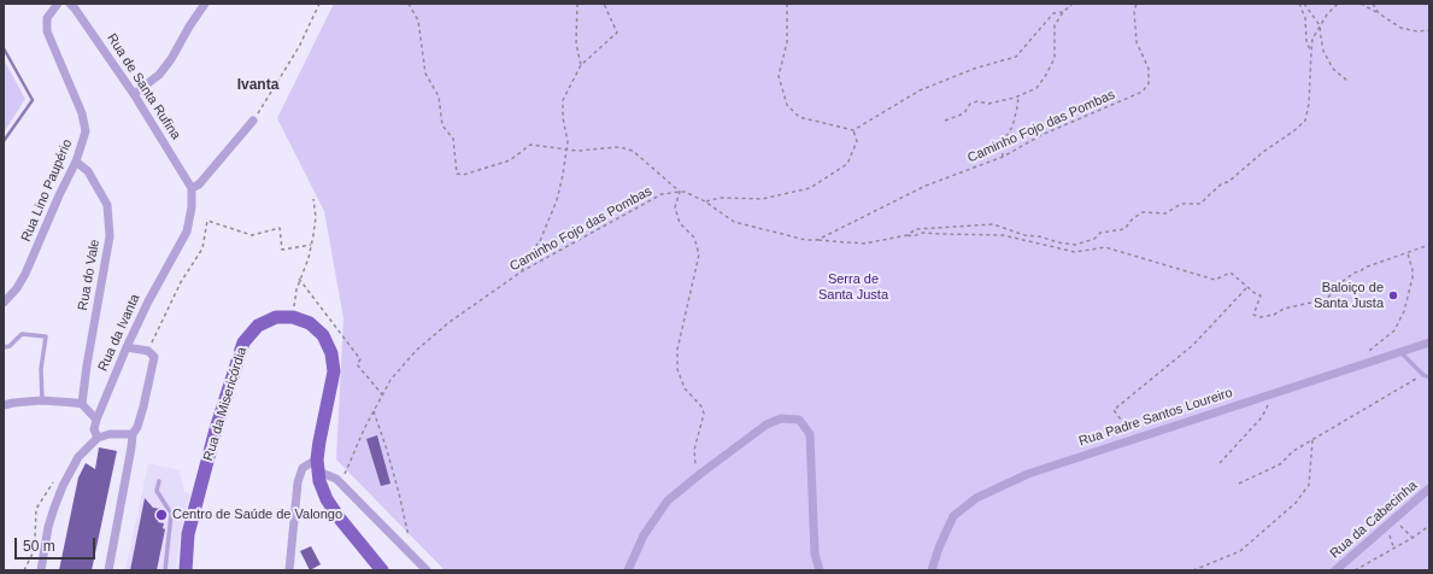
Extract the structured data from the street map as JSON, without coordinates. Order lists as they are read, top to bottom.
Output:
{
  "streets": {
    "main road": ["Rua da Misericórdia"],
    "street": [
      "Rua de Santa Rufina",
      "Rua Lino Paupério",
      "Rua do Vale",
      "Rua da Ivanta",
      "Rua Padre Santos Loureiro",
      "Rua da Cabecinha"
    ],
    "path": ["Caminho Fojo das Pombas"]
  },
  "crossings": [
    ["Rua de Santa Rufina", "Rua da Ivanta"],
    ["Rua Lino Paupério", "Rua do Vale"]
  ],
  "districts": ["Ivanta"],
  "parks": ["Serra de Santa Justa"],
  "places": ["Baloiço de Santa Justa", "Centro de Saúde de Valongo"],
  "scale_bar": "50 m"
}
